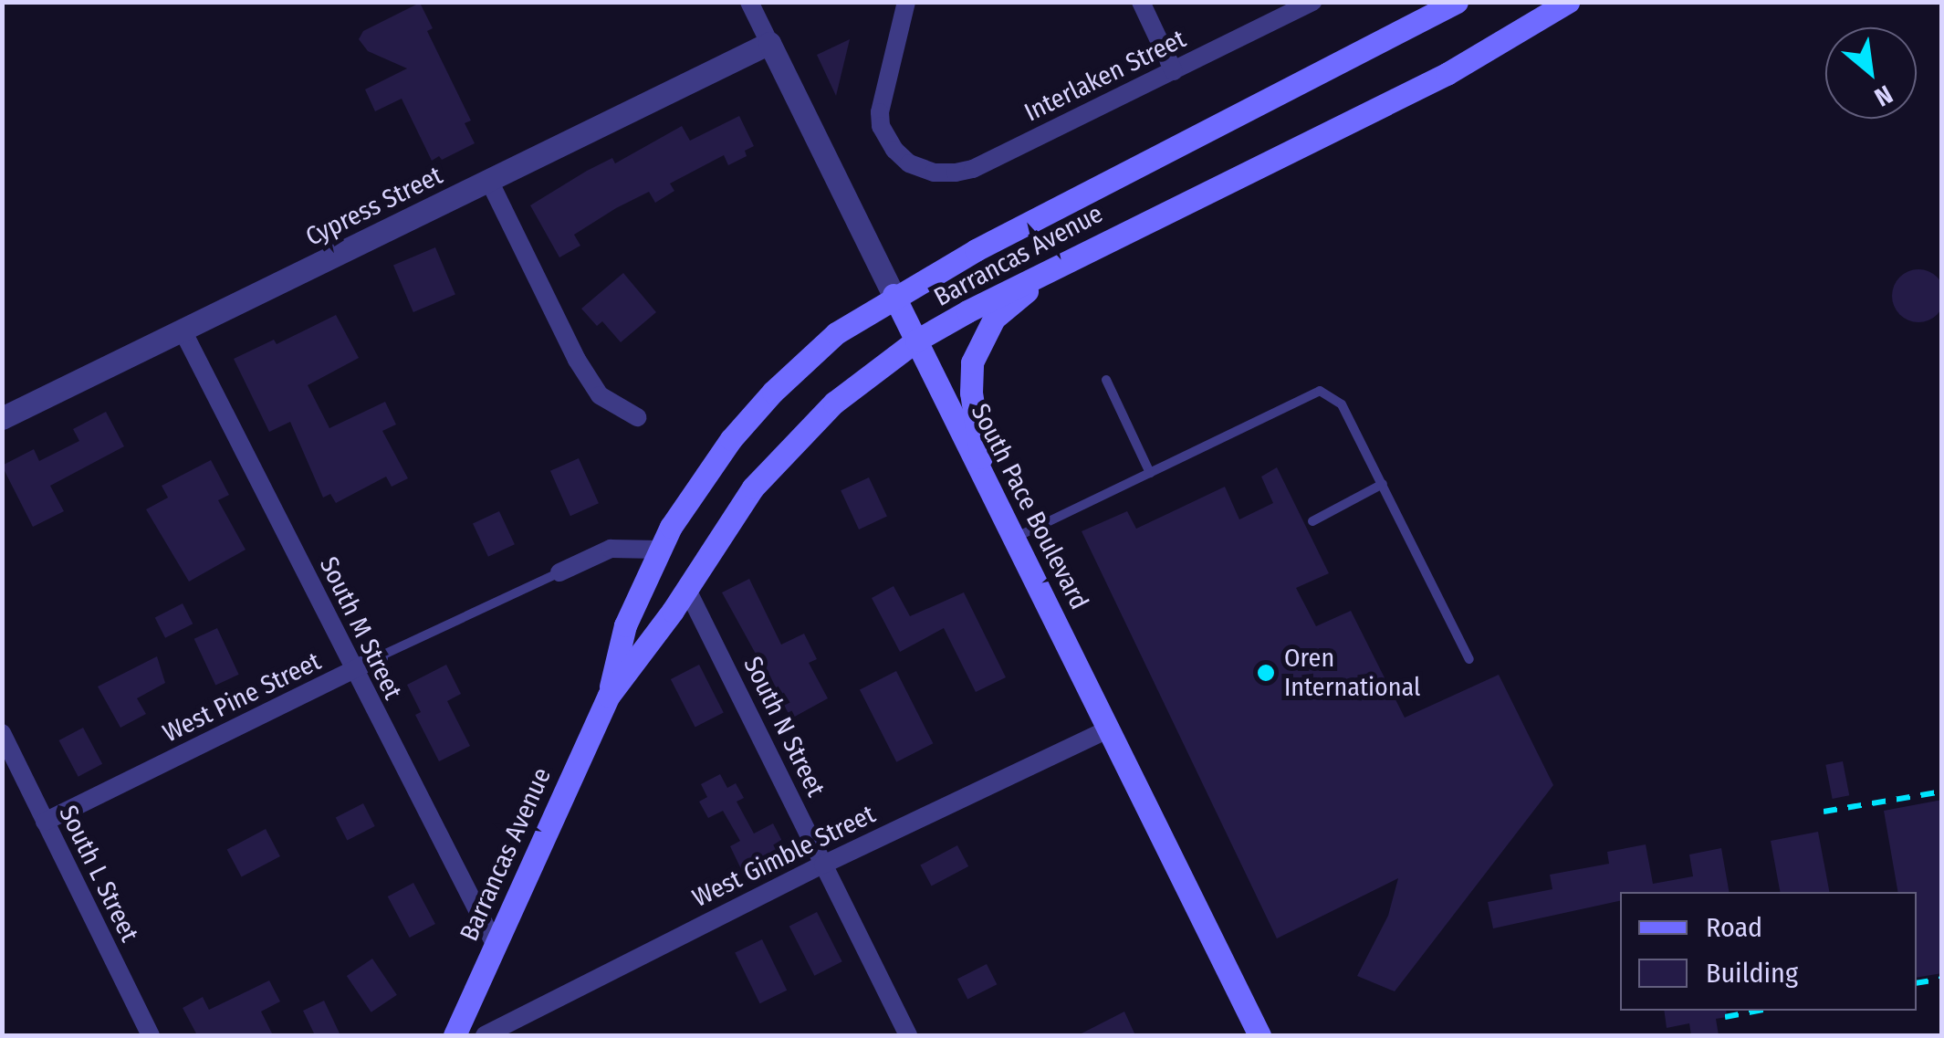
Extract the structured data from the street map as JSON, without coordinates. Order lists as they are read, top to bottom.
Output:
{
  "streets": {
    "main road": ["Barrancas Avenue", "South Pace Boulevard"],
    "street": [
      "Interlaken Street",
      "Cypress Street",
      "South M Street",
      "West Pine Street",
      "South N Street",
      "West Gimble Street",
      "South L Street"
    ]
  },
  "crossings": [
    ["Cypress Street", "South Pace Boulevard"],
    ["Cypress Street", "South M Street"],
    ["Barrancas Avenue", "South Pace Boulevard"],
    ["Barrancas Avenue", "South M Street"],
    ["Barrancas Avenue", "South N Street"],
    ["South Pace Boulevard", "West Gimble Street"],
    ["South M Street", "West Pine Street"],
    ["West Pine Street", "South L Street"],
    ["South N Street", "West Gimble Street"]
  ],
  "places": ["Oren International"],
  "legend": ["Road", "Building"],
  "north": "bottom right"
}
